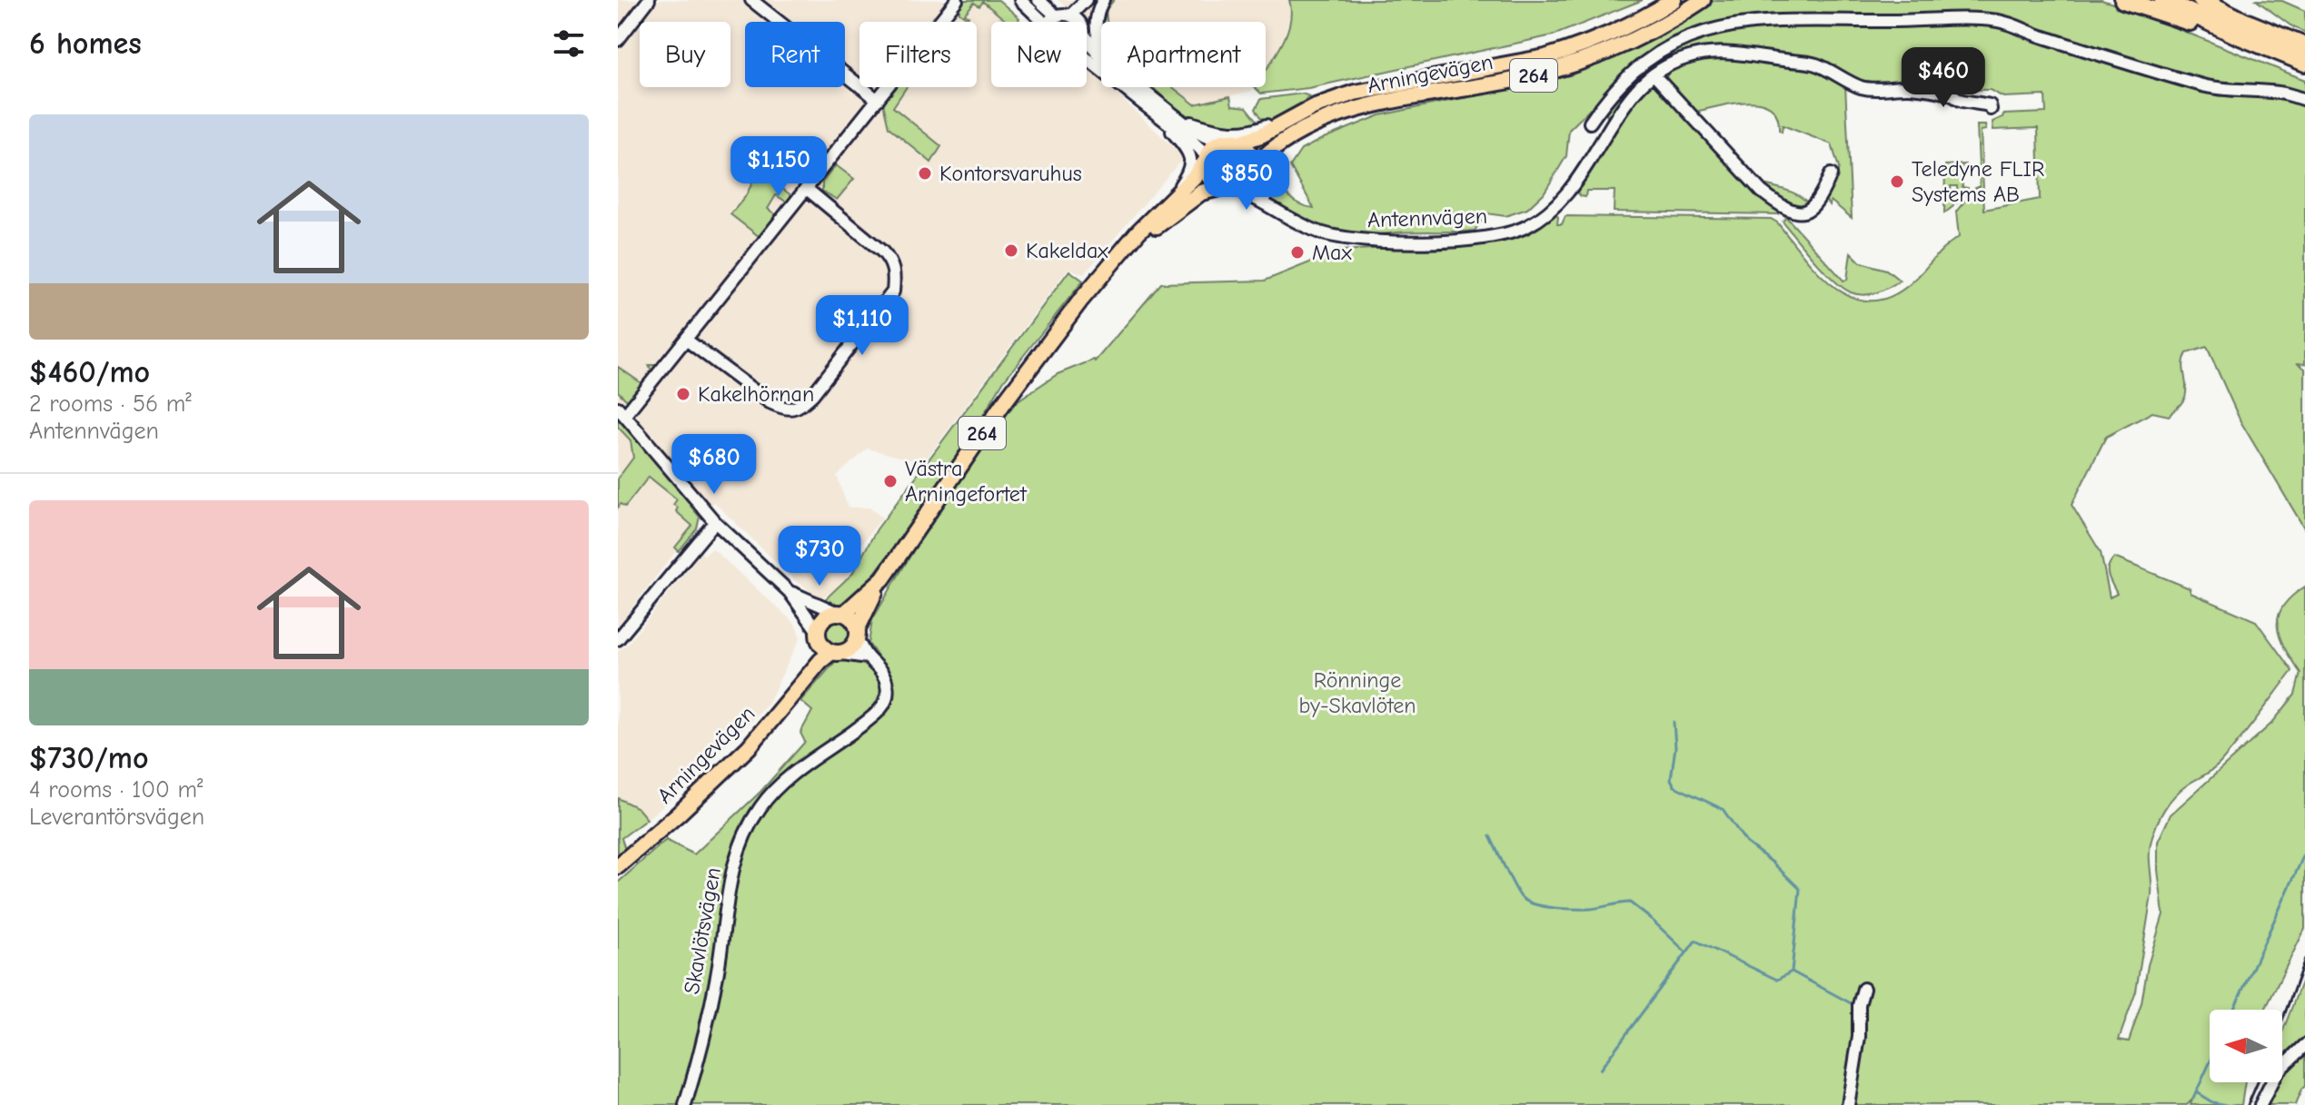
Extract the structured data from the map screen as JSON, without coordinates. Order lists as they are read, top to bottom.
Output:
{
  "streets": {
    "main road": ["Arningevägen", "264"],
    "street": ["Antennvägen", "Skavlötsvägen"]
  },
  "crossings": [
    ["Arningevägen", "264"],
    ["Arningevägen", "Antennvägen"],
    ["Arningevägen", "Skavlötsvägen"],
    ["264", "Antennvägen"],
    ["264", "Skavlötsvägen"]
  ],
  "parks": ["Rönninge by-Skavlöten"],
  "places": [
    "Kontorsvaruhus",
    "Teledyne FLIR Systems AB",
    "Kakeldax",
    "Max",
    "Kakelhörnan",
    "Västra Arningefortet"
  ],
  "north": "left",
  "page": {
    "heading": "6 homes",
    "chip": [
      "Buy",
      "Rent",
      "Filters",
      "New",
      "Apartment"
    ],
    "price": [
      "$460",
      "$1,150",
      "$850",
      "$1,110",
      "$680",
      "$730"
    ],
    "list": [
      {
        "name": "$460/mo",
        "note": "2 rooms · 56 m² · Antennvägen"
      },
      {
        "name": "$730/mo",
        "note": "4 rooms · 100 m² · Leverantörsvägen"
      }
    ]
  }
}
